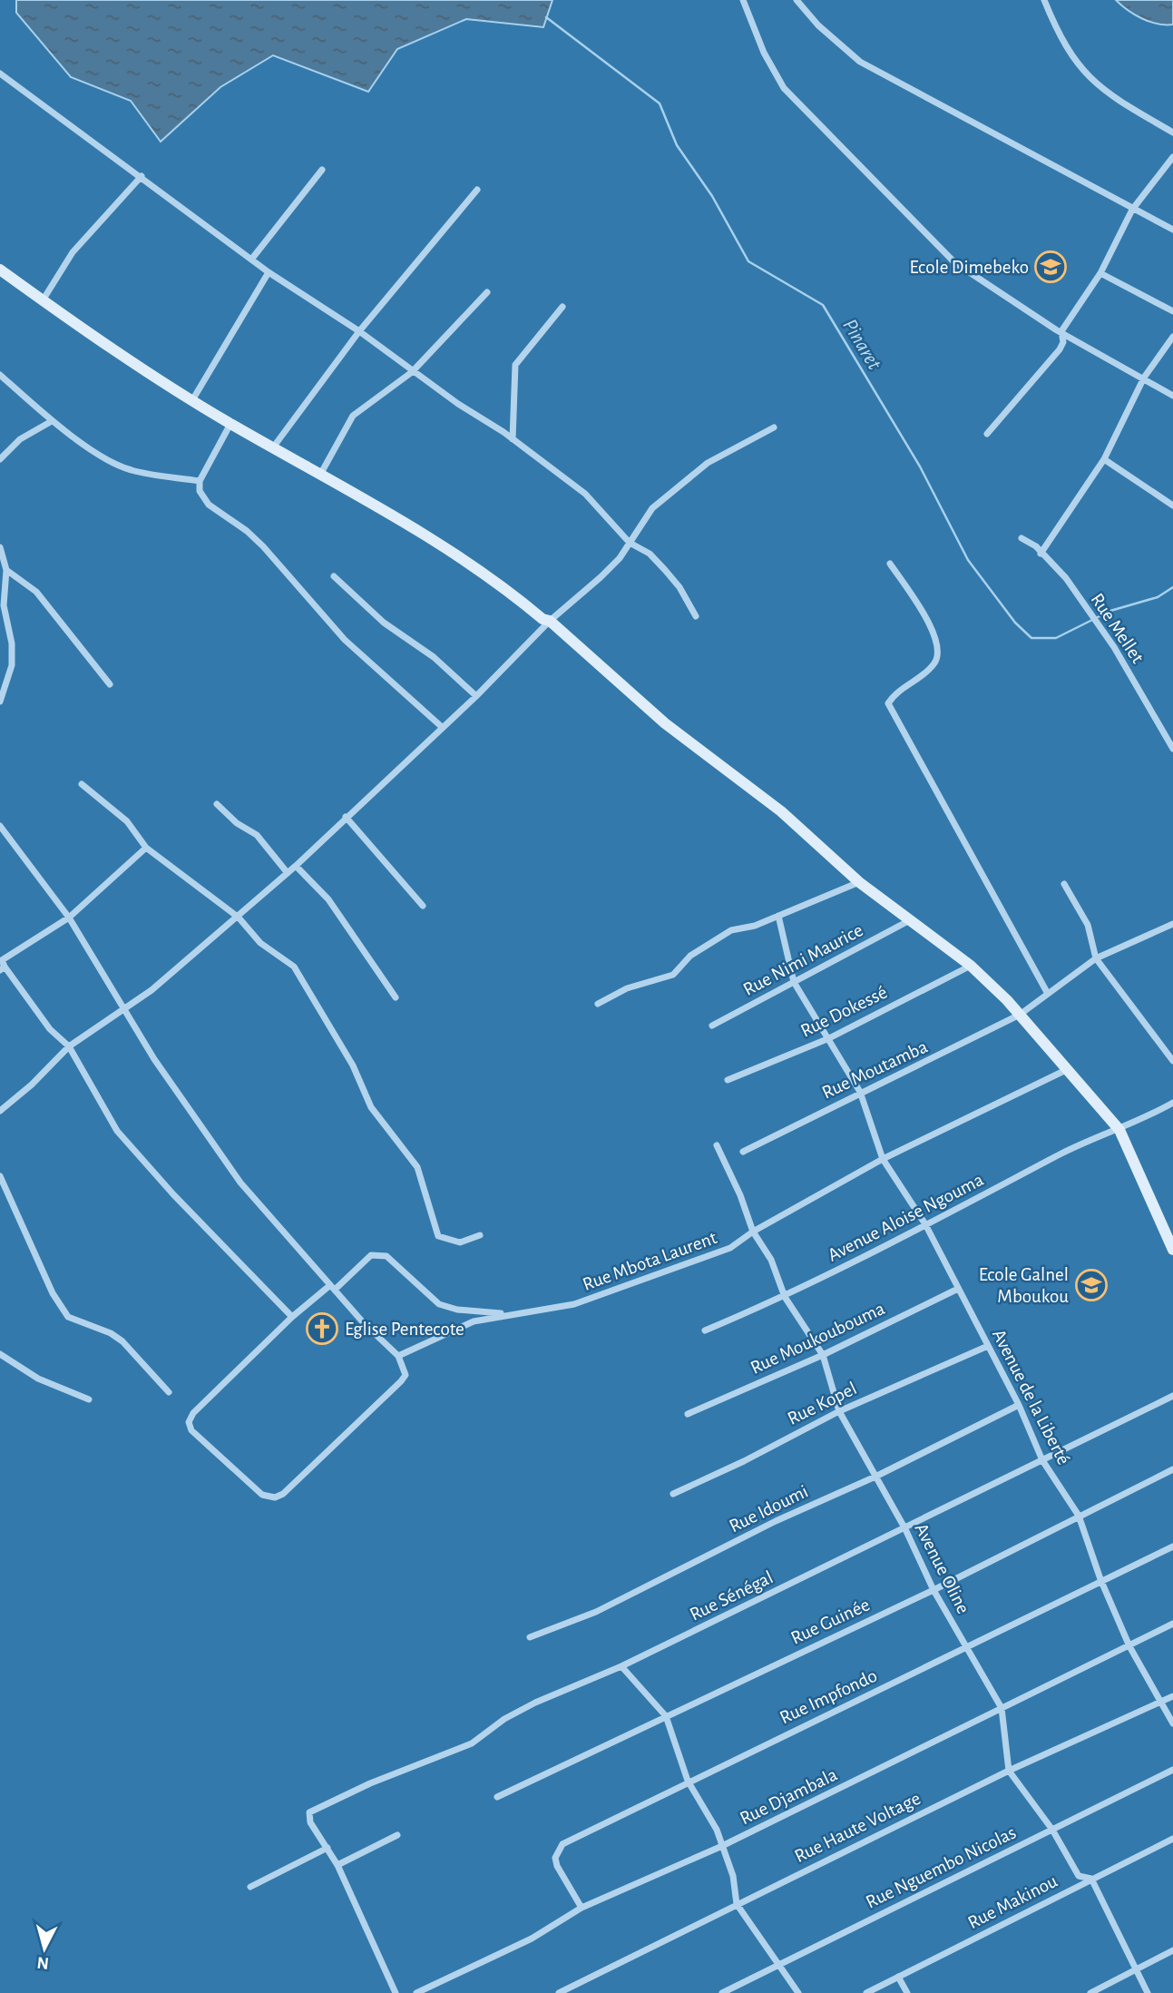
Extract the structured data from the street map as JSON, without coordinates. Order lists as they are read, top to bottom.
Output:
{
  "streets": {
    "street": [
      "Rue Mellet",
      "Rue Nimi Maurice",
      "Rue Dokessé",
      "Rue Moutamba",
      "Avenue Aloise Ngouma",
      "Rue Mbota Laurent",
      "Rue Moukoubouma",
      "Avenue de la Liberté",
      "Rue Kopel",
      "Rue Idoumi",
      "Avenue Oline",
      "Rue Sénégal",
      "Rue Guinée",
      "Rue Impfondo",
      "Rue Djambala",
      "Rue Haute Voltage",
      "Rue Nguembo Nicolas",
      "Rue Makinou"
    ]
  },
  "crossings": [
    ["Rue Nimi Maurice", "Avenue de la Liberté"],
    ["Rue Dokessé", "Avenue de la Liberté"],
    ["Rue Moutamba", "Avenue de la Liberté"],
    ["Avenue Aloise Ngouma", "Avenue de la Liberté"],
    ["Avenue Aloise Ngouma", "Avenue Oline"],
    ["Rue Mbota Laurent", "Avenue de la Liberté"],
    ["Rue Mbota Laurent", "Avenue Oline"],
    ["Rue Moukoubouma", "Avenue de la Liberté"],
    ["Rue Moukoubouma", "Avenue Oline"],
    ["Avenue de la Liberté", "Rue Kopel"],
    ["Avenue de la Liberté", "Rue Idoumi"],
    ["Avenue de la Liberté", "Rue Sénégal"],
    ["Avenue de la Liberté", "Rue Guinée"],
    ["Avenue de la Liberté", "Rue Impfondo"],
    ["Avenue de la Liberté", "Rue Djambala"],
    ["Avenue de la Liberté", "Rue Haute Voltage"],
    ["Rue Kopel", "Avenue Oline"],
    ["Rue Idoumi", "Avenue Oline"],
    ["Avenue Oline", "Rue Sénégal"],
    ["Avenue Oline", "Rue Guinée"],
    ["Avenue Oline", "Rue Impfondo"],
    ["Avenue Oline", "Rue Djambala"],
    ["Avenue Oline", "Rue Haute Voltage"],
    ["Avenue Oline", "Rue Nguembo Nicolas"],
    ["Avenue Oline", "Rue Makinou"],
    ["Rue Impfondo", "Rue Djambala"]
  ],
  "water": ["Pinaret"],
  "places": {
    "school or university": ["Ecole Dimebeko", "Ecole Galnel Mboukou"],
    "church": ["Eglise Pentecote"]
  },
  "north": "bottom"
}
